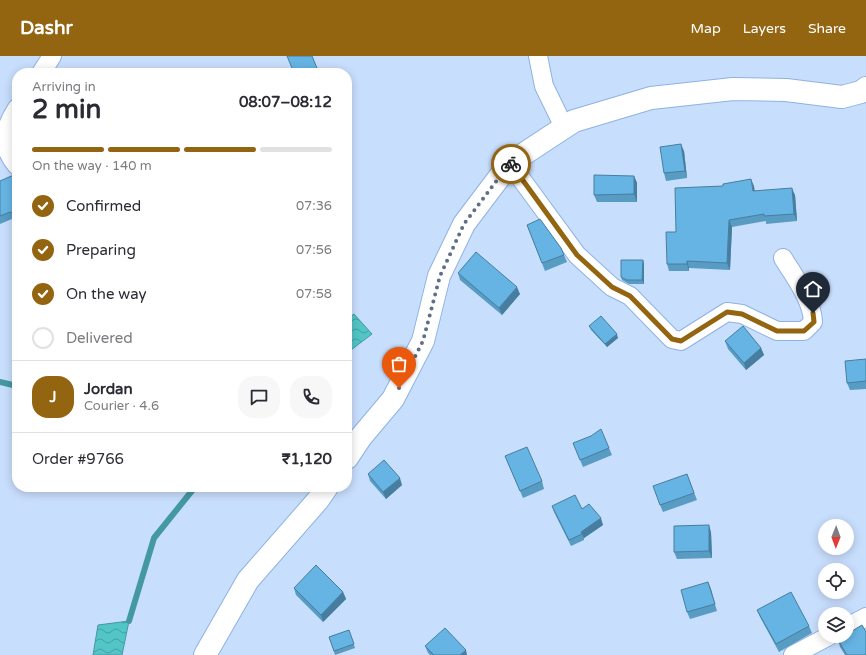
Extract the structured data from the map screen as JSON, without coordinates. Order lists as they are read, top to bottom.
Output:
{
  "north": "bottom",
  "page": {
    "header": "Dashr",
    "nav": ["Map", "Layers", "Share"],
    "heading": ["2 min", "Arriving in", "08:07–08:12"],
    "panel": [
      "Jordan",
      "Courier · 4.6",
      "Order #9766",
      "₹1,120"
    ],
    "bar": "On the way · 140 m",
    "list": [
      ["Confirmed", "07:36"],
      ["Preparing", "07:56"],
      ["On the way", "07:58"],
      "Delivered"
    ],
    "round": "J"
  }
}
